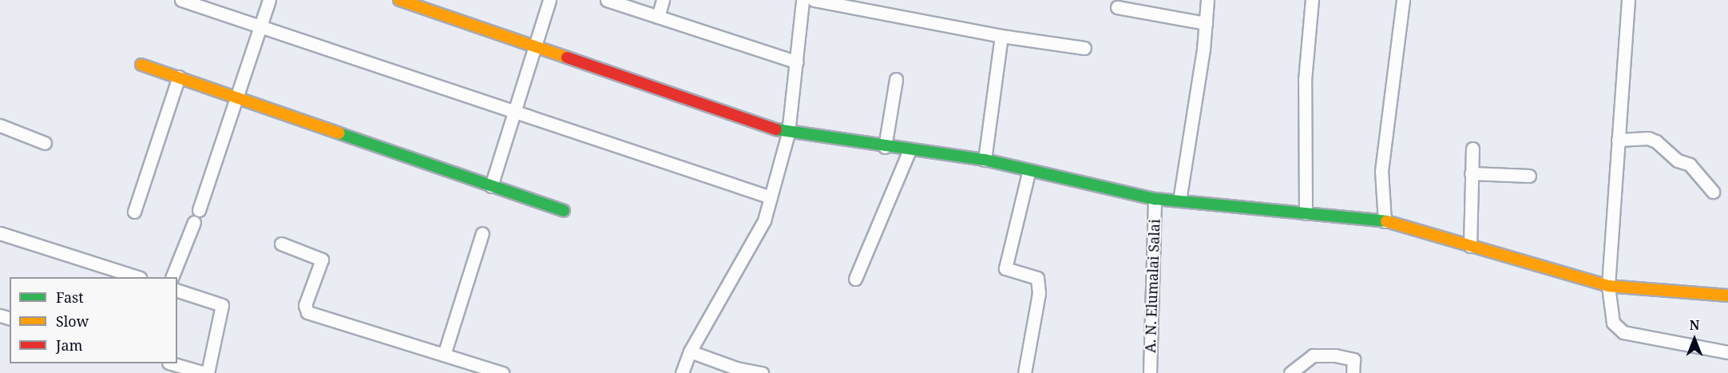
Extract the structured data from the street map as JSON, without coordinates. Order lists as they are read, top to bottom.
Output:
{
  "streets": {
    "street": ["A. N. Elumalai Salai"]
  },
  "legend": ["Fast", "Slow", "Jam"],
  "north": "top"
}
